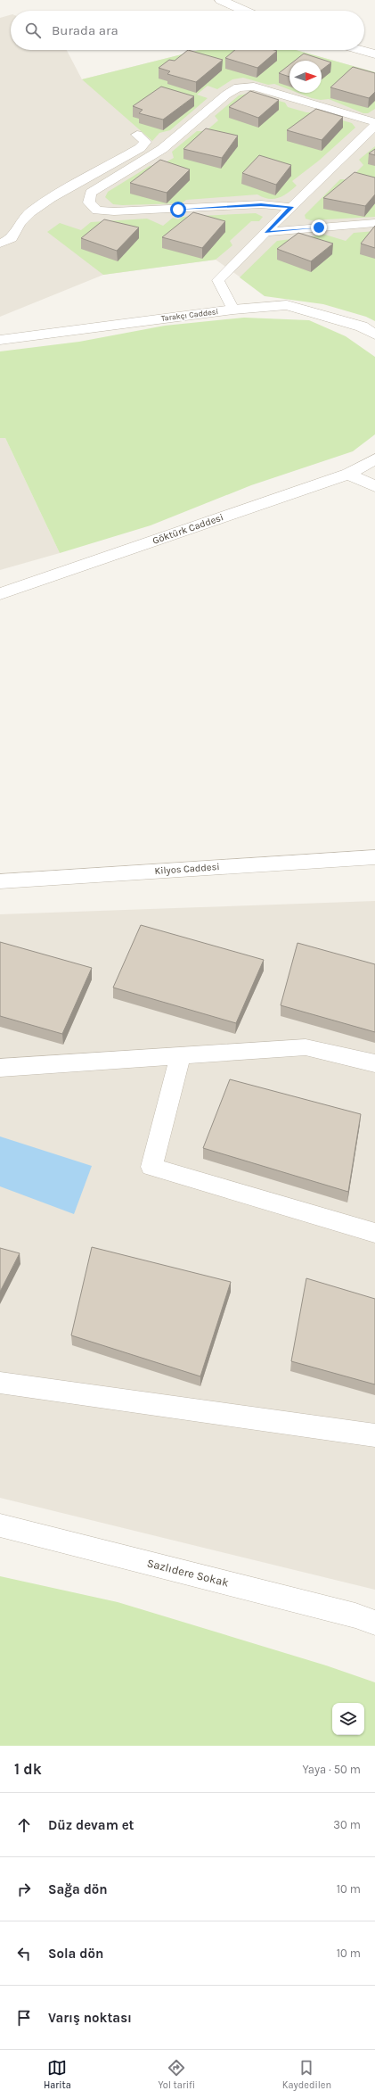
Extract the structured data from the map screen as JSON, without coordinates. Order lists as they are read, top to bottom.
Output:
{
  "streets": {
    "street": [
      "Tarakçı Caddesi",
      "Göktürk Caddesi",
      "Kilyos Caddesi",
      "Sazlıdere Sokak"
    ]
  },
  "north": "right",
  "page": {
    "search": "Burada ara",
    "heading": ["1 dk", "Yaya · 50 m"],
    "list": [
      ["Düz devam et", "30 m"],
      ["Sağa dön", "10 m"],
      ["Sola dön", "10 m"],
      "Varış noktası"
    ],
    "nav": ["Harita", "Yol tarifi", "Kaydedilen"]
  }
}
